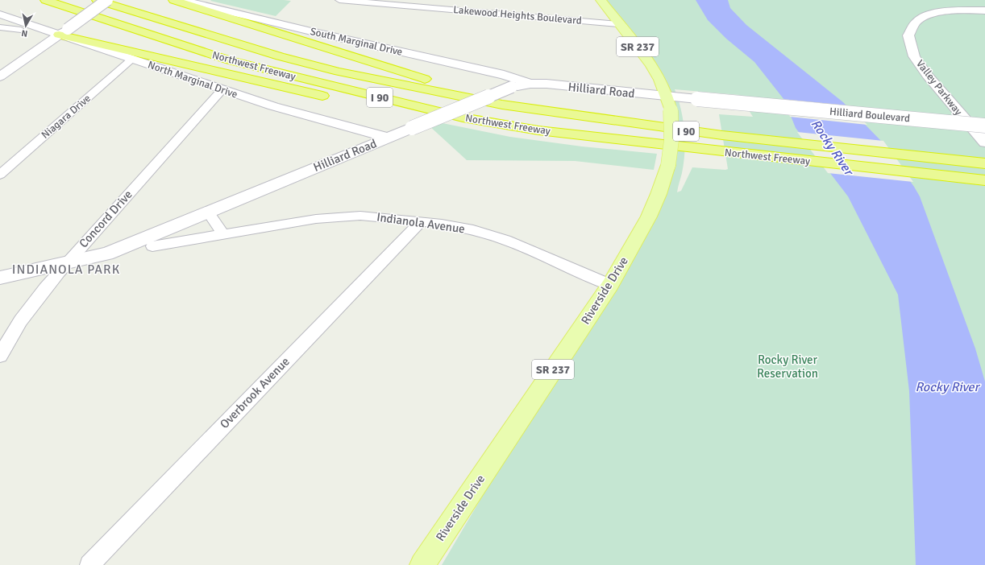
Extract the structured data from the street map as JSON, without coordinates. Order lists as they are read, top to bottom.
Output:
{
  "streets": {
    "highway": ["Northwest Freeway", "I 90"],
    "main road": [
      "South Marginal Drive",
      "SR 237",
      "North Marginal Drive",
      "Valley Parkway",
      "Hilliard Road",
      "Hilliard Boulevard",
      "Riverside Drive"
    ],
    "street": [
      "Lakewood Heights Boulevard",
      "Niagara Drive",
      "Concord Drive",
      "Indianola Avenue",
      "Overbrook Avenue"
    ]
  },
  "crossings": [
    ["Lakewood Heights Boulevard", "Riverside Drive"],
    ["South Marginal Drive", "Hilliard Road"],
    ["North Marginal Drive", "Hilliard Road"],
    ["North Marginal Drive", "Niagara Drive"],
    ["North Marginal Drive", "Concord Drive"],
    ["Hilliard Road", "Hilliard Boulevard"],
    ["Hilliard Road", "Concord Drive"],
    ["Hilliard Road", "Riverside Drive"],
    ["Indianola Avenue", "Riverside Drive"],
    ["Indianola Avenue", "Overbrook Avenue"]
  ],
  "districts": ["INDIANOLA PARK"],
  "water": ["Rocky River"],
  "parks": ["Rocky River Reservation"],
  "north": "bottom"
}
